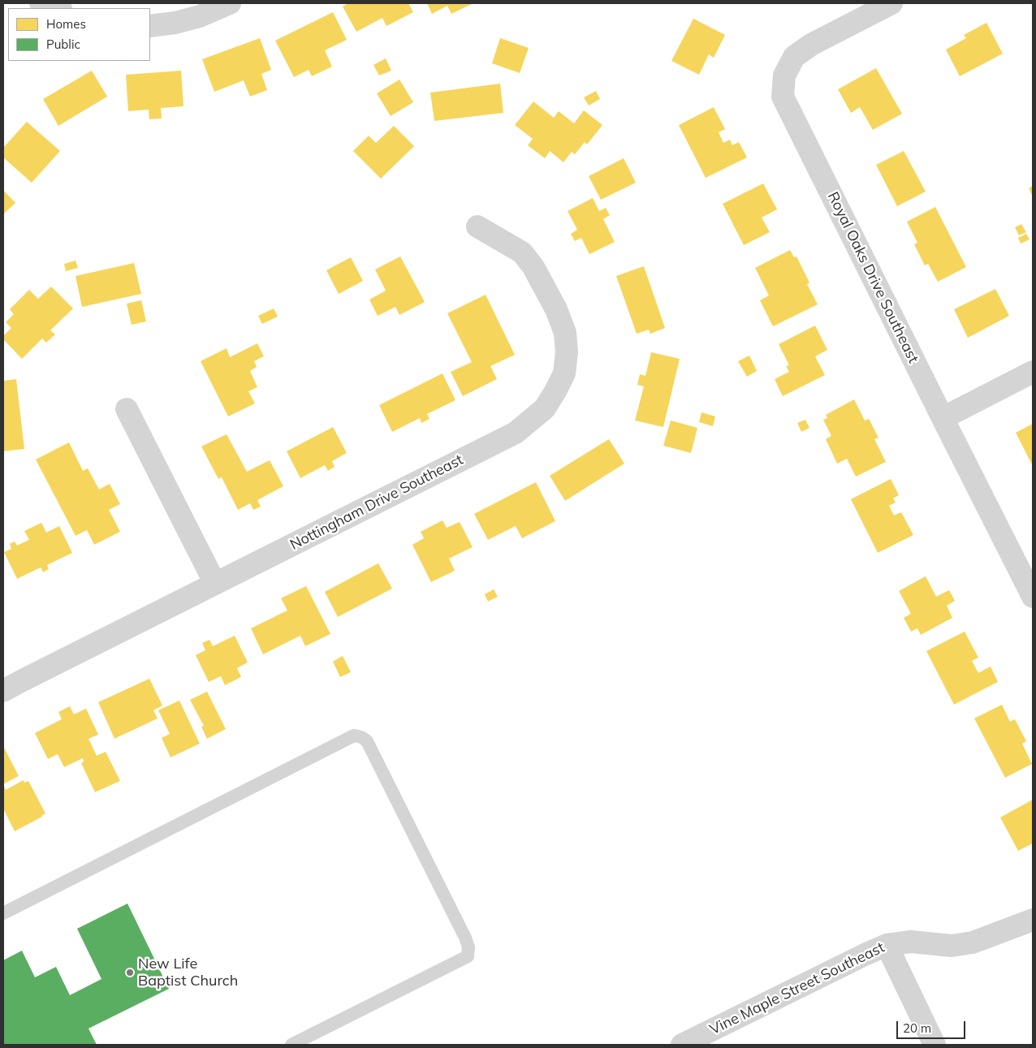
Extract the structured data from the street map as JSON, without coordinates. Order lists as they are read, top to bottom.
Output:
{
  "streets": {
    "street": ["Royal Oaks Drive Southeast", "Nottingham Drive Southeast", "Vine Maple Street Southeast"]
  },
  "places": ["New Life Baptist Church"],
  "legend": ["Homes", "Public"],
  "scale_bar": "20 m"
}
